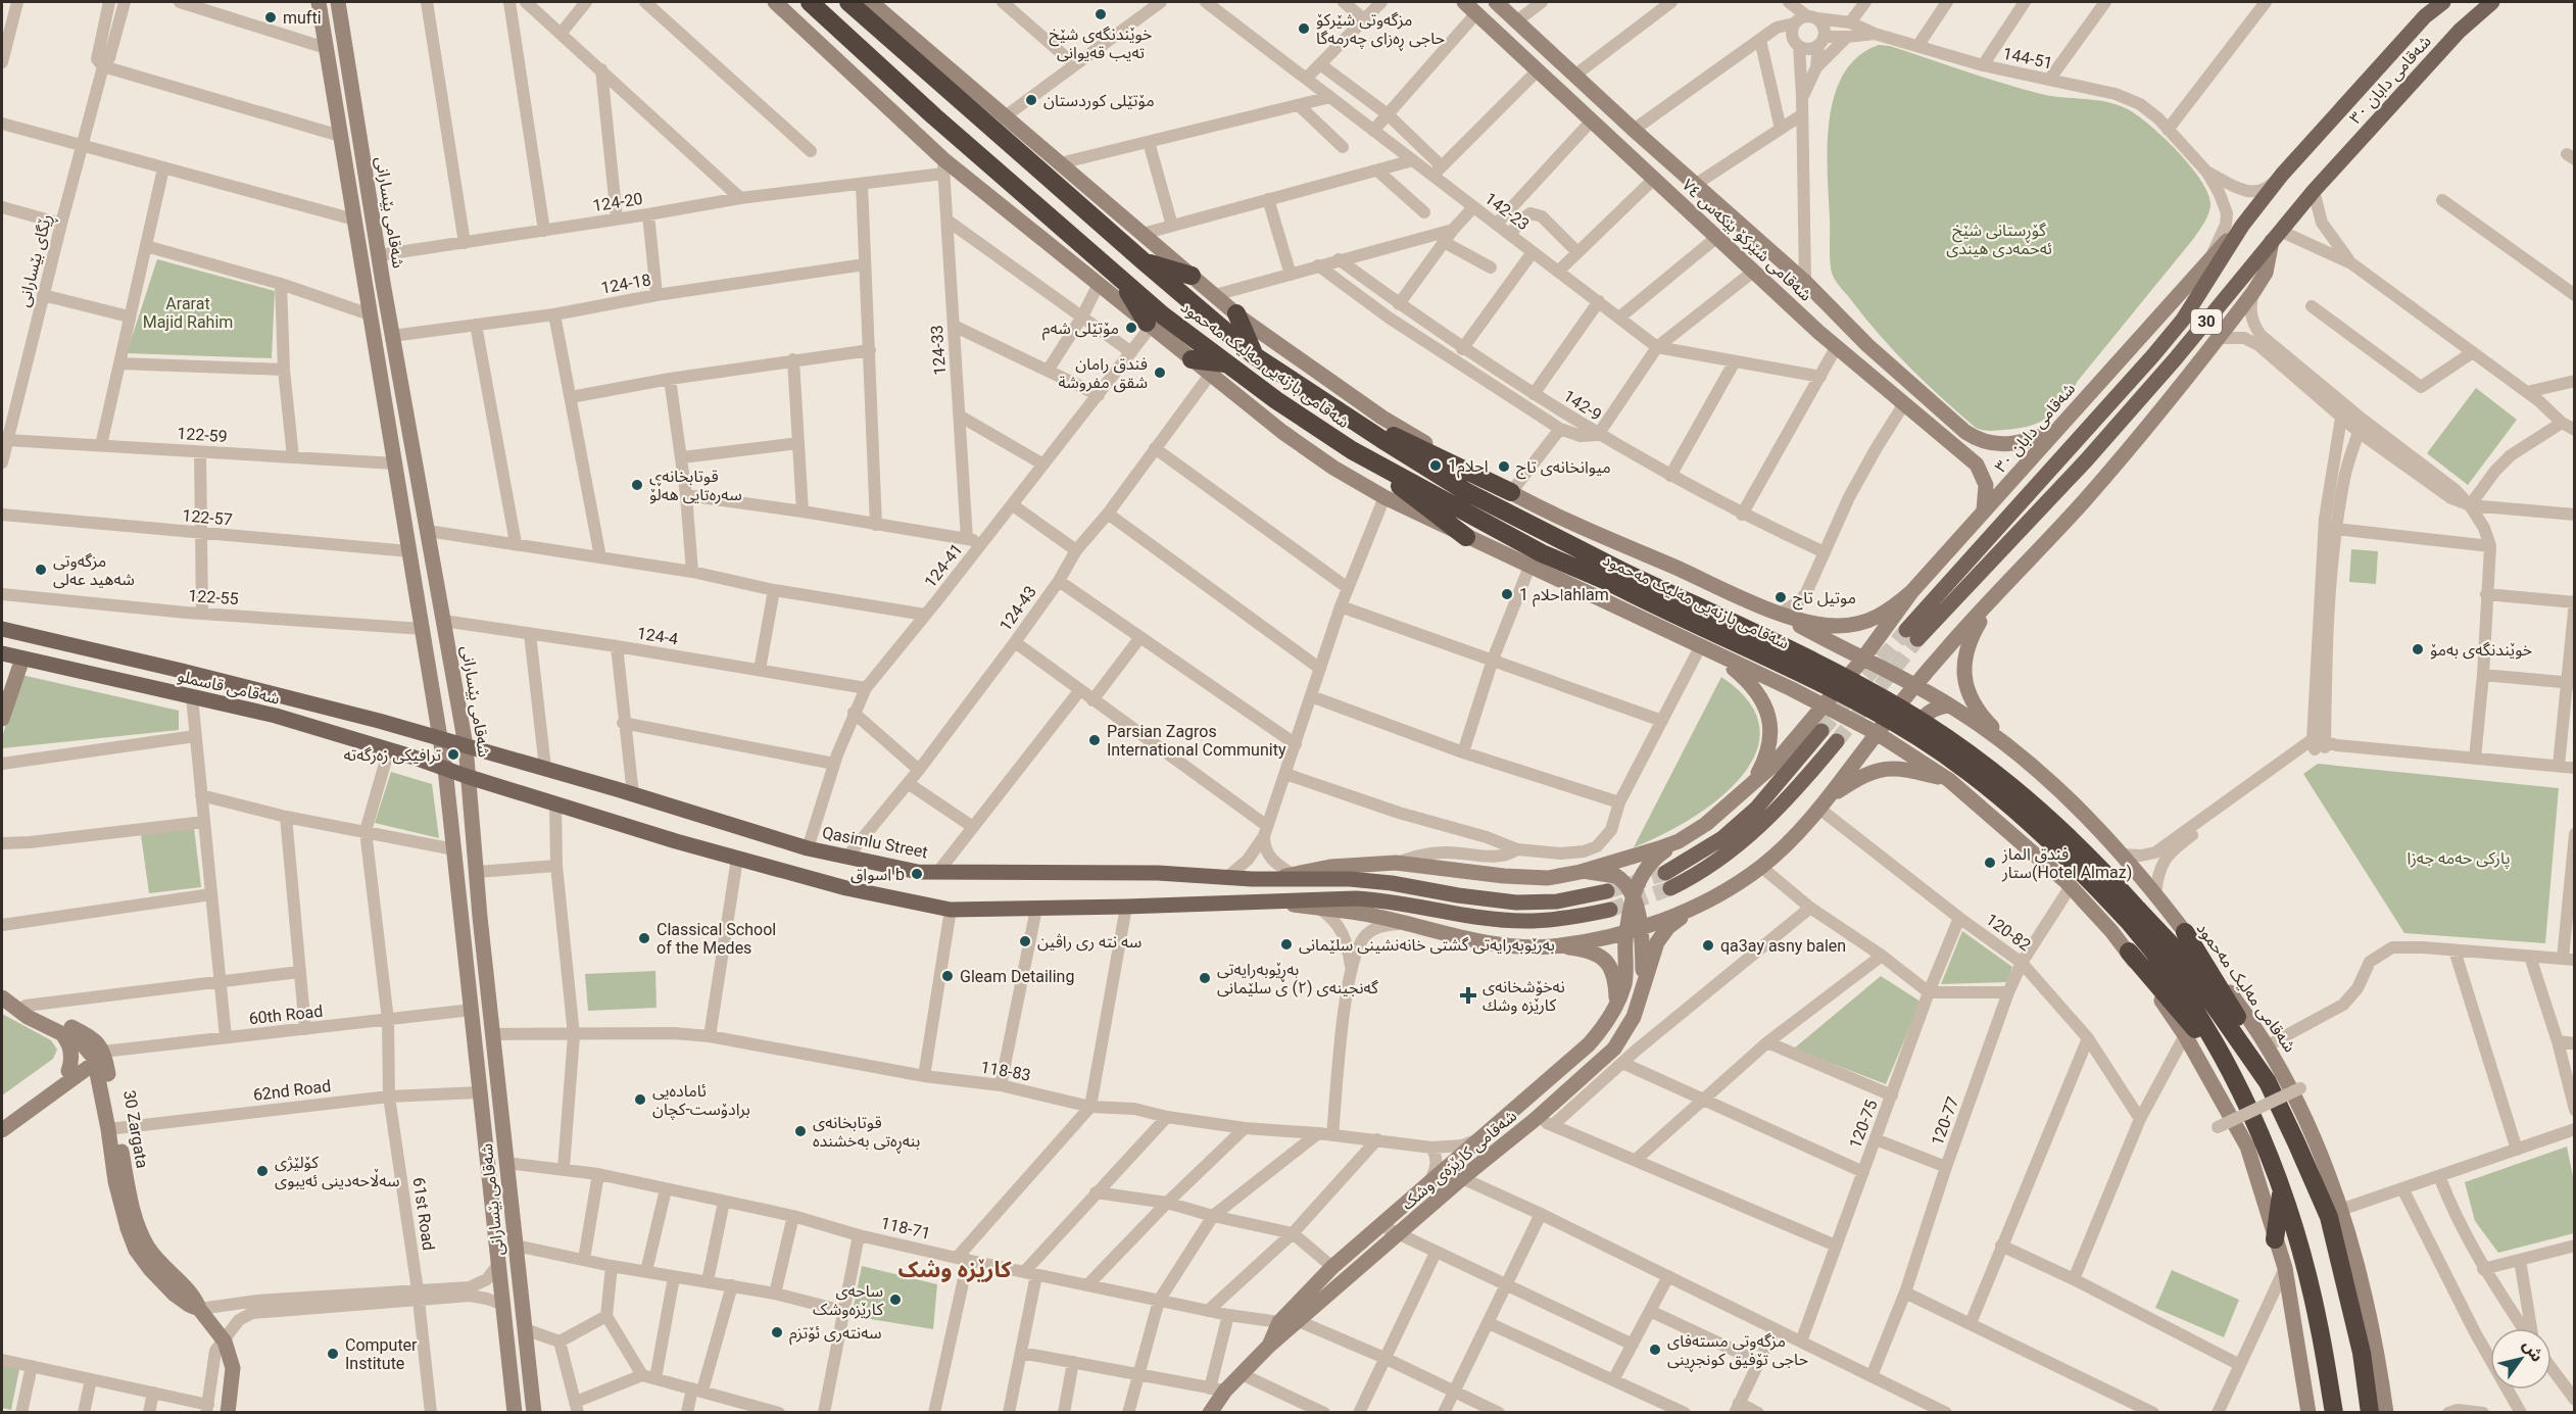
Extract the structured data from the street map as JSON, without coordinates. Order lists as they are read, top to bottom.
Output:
{
  "streets": {
    "highway": ["شەقامی بازنەیی مەلیک مەحمود"],
    "main road": [
      "شەقامی دابان ٣٠",
      "شەقامی بێسارانی",
      "شەقامی شێرکۆ بێکەس ٧٤",
      "30",
      "شەقامی قاسملو",
      "Qasimlu Street",
      "شەقامی مەلیک مەحمود",
      "30 Zargata",
      "شەقامی کارێزەی وشک"
    ],
    "street": [
      "144-51",
      "124-20",
      "142-23",
      "ڕێگای بێسارانی",
      "124-18",
      "124-33",
      "142-9",
      "122-59",
      "122-57",
      "124-41",
      "122-55",
      "124-43",
      "124-4",
      "120-82",
      "60th Road",
      "118-83",
      "62nd Road",
      "120-77",
      "120-75",
      "61st Road",
      "118-71"
    ]
  },
  "crossings": [
    ["شەقامی دابان ٣٠", "شەقامی شێرکۆ بێکەس ٧٤"],
    ["شەقامی دابان ٣٠", "30"],
    ["شەقامی دابان ٣٠", "شەقامی مەلیک مەحمود"],
    ["124-20", "شەقامی بێسارانی"],
    ["124-20", "124-33"],
    ["شەقامی بێسارانی", "124-18"],
    ["شەقامی بێسارانی", "122-59"],
    ["شەقامی بێسارانی", "122-57"],
    ["شەقامی بێسارانی", "122-55"],
    ["شەقامی بێسارانی", "124-4"],
    ["شەقامی بێسارانی", "شەقامی قاسملو"],
    ["شەقامی بێسارانی", "Qasimlu Street"],
    ["شەقامی بێسارانی", "60th Road"],
    ["شەقامی بێسارانی", "118-83"],
    ["شەقامی بێسارانی", "62nd Road"],
    ["شەقامی بێسارانی", "118-71"],
    ["ڕێگای بێسارانی", "122-59"],
    ["30", "شەقامی مەلیک مەحمود"],
    ["شەقامی بازنەیی مەلیک مەحمود", "شەقامی مەلیک مەحمود"],
    ["124-41", "124-4"],
    ["124-41", "Qasimlu Street"],
    ["124-43", "Qasimlu Street"],
    ["شەقامی قاسملو", "Qasimlu Street"],
    ["120-82", "120-77"],
    ["120-82", "120-75"],
    ["60th Road", "30 Zargata"],
    ["60th Road", "61st Road"],
    ["118-83", "شەقامی کارێزەی وشک"],
    ["62nd Road", "30 Zargata"],
    ["62nd Road", "61st Road"],
    ["شەقامی کارێزەی وشک", "118-71"]
  ],
  "districts": ["کارێزە وشک"],
  "parks": ["گۆڕستانی شێخ ئەحمەدی هیندی", "Ararat Majid Rahim", "پارکی حەمە جەزا"],
  "places": {
    "other": [
      "خوێندنگەی شێخ تەیب قەیوانی",
      "mufti",
      "مزگەوتی شێرکۆ حاجی ڕەزای چەرمەگا",
      "مۆتێلی کوردستان",
      "مۆتێلی شەم",
      "فندق رامان شقق مفروشة",
      "احلام1",
      "میوانخانەی تاج",
      "قوتابخانەی سەرەتایی هەڵۆ",
      "مزگەوتی شەهید عەلی",
      "احلام 1ahlam",
      "موتيل تاج",
      "خوێندنگەی بەمۆ",
      "Parsian Zagros International Community",
      "ترافیکی زەرگەتە",
      "فندق الماز ستار(Hotel Almaz)",
      "اسواق b",
      "Classical School of the Medes",
      "سه نته رى راڤين",
      "بەرێوبەرایەتی گشتی خانەنشینی سلێمانی",
      "qa3ay asny balen",
      "Gleam Detailing",
      "بەڕێوبەرایەتی گەنجینەی (۲) ی سلێمانی",
      "ئامادەیی برادۆست-کچان",
      "قوتابخانەی بنەڕەتی بەخشندە",
      "کۆلێژی سەڵاحەدینی ئەیبوی",
      "ساحه‌ی کارێزه‌وشک",
      "سەنتەری ئۆتزم",
      "مزگەوتی مستەفاى حاجى تۆفيق کونجڕینی",
      "Computer Institute"
    ],
    "health": ["نەخۆشخانەی کارێزە وشك"]
  },
  "north": "top right"
}
